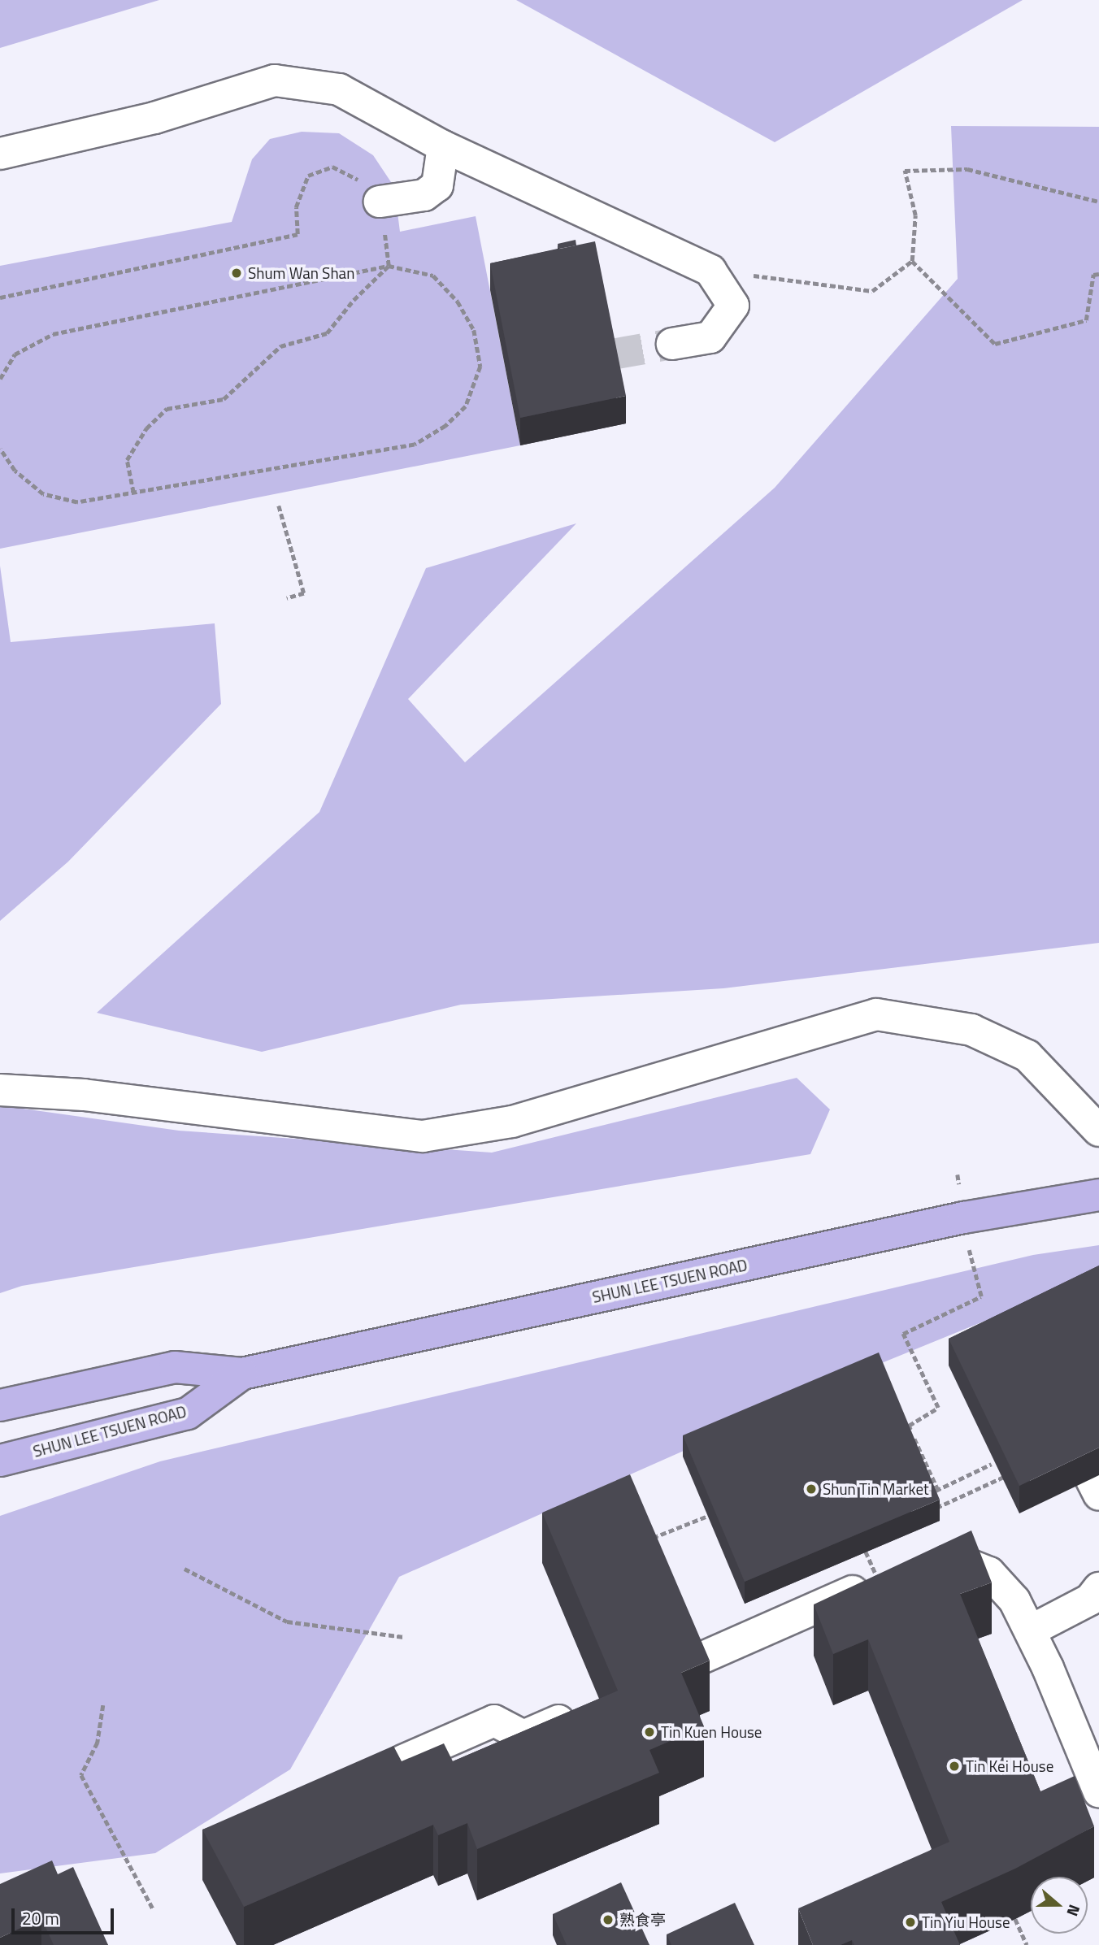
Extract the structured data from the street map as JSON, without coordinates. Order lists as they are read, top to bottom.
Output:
{
  "streets": {
    "main road": ["SHUN LEE TSUEN ROAD"]
  },
  "places": [
    "Shum Wan Shan",
    "Shun Tin Market",
    "Tin Kuen House",
    "Tin Kei House",
    "熟食亭",
    "Tin Yiu House"
  ],
  "scale_bar": "20 m",
  "north": "right"
}
